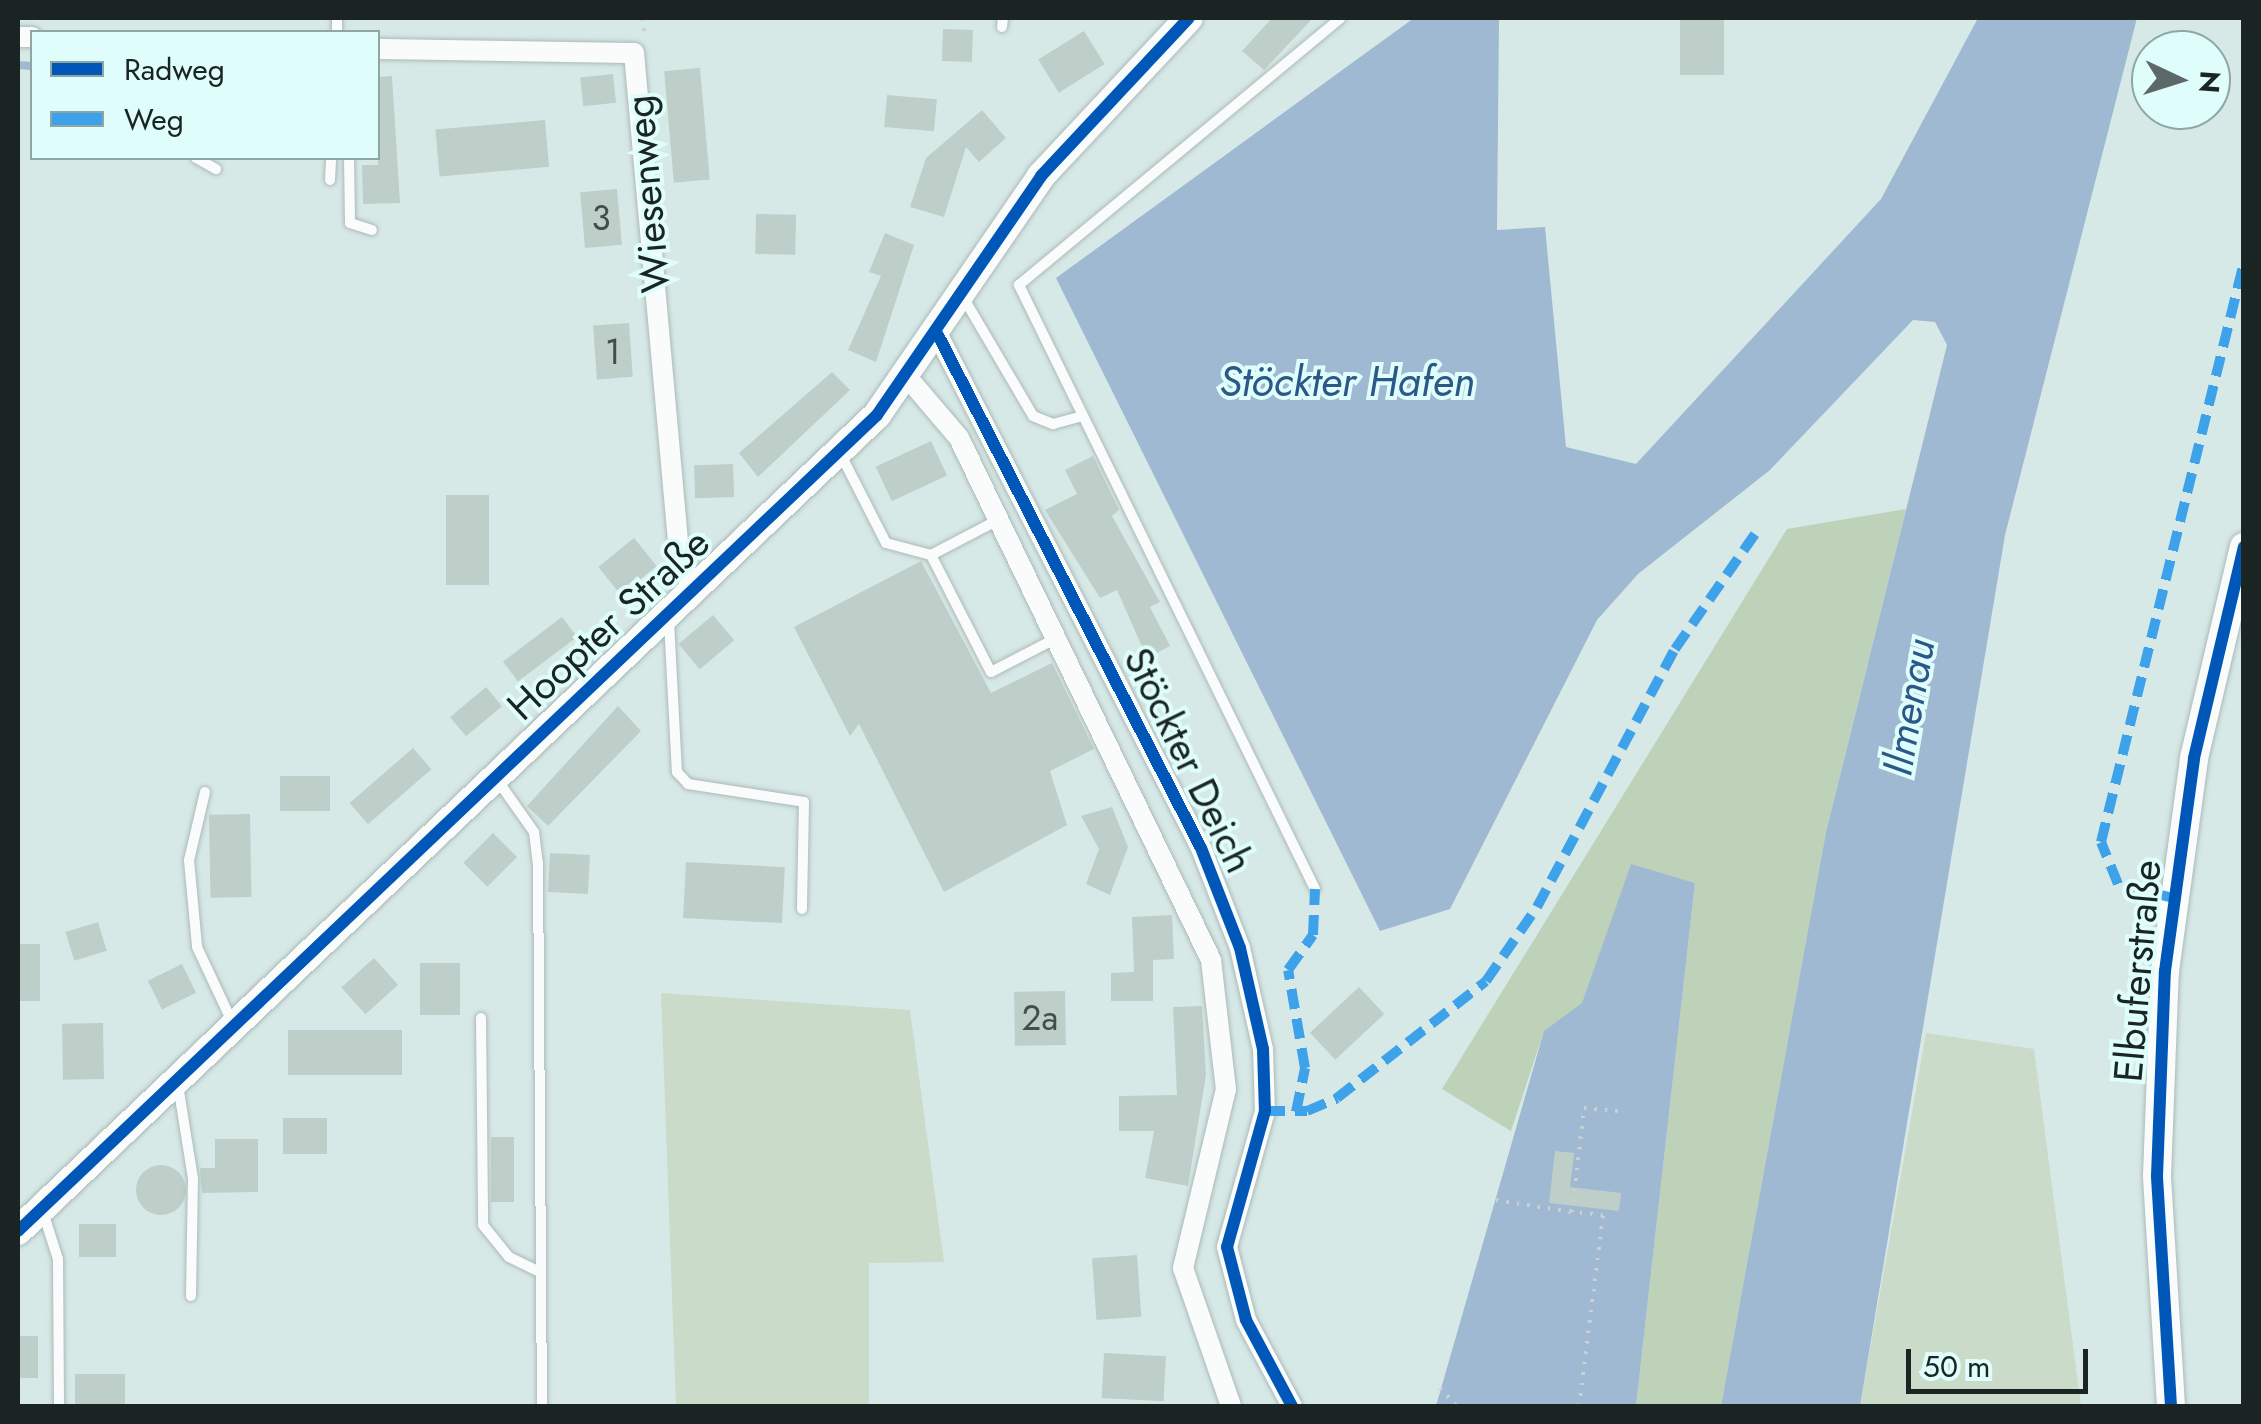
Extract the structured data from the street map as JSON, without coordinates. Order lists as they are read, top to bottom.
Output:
{
  "streets": {
    "street": [
      "Wiesenweg",
      "Hoopter Straße",
      "Stöckter Deich",
      "Elbuferstraße"
    ]
  },
  "crossings": [
    ["Wiesenweg", "Hoopter Straße"],
    ["Hoopter Straße", "Stöckter Deich"]
  ],
  "water": ["Stöckter Hafen", "Ilmenau"],
  "house_numbers": ["3", "1", "2a"],
  "legend": ["Radweg", "Weg"],
  "scale_bar": "50 m",
  "north": "right"
}
